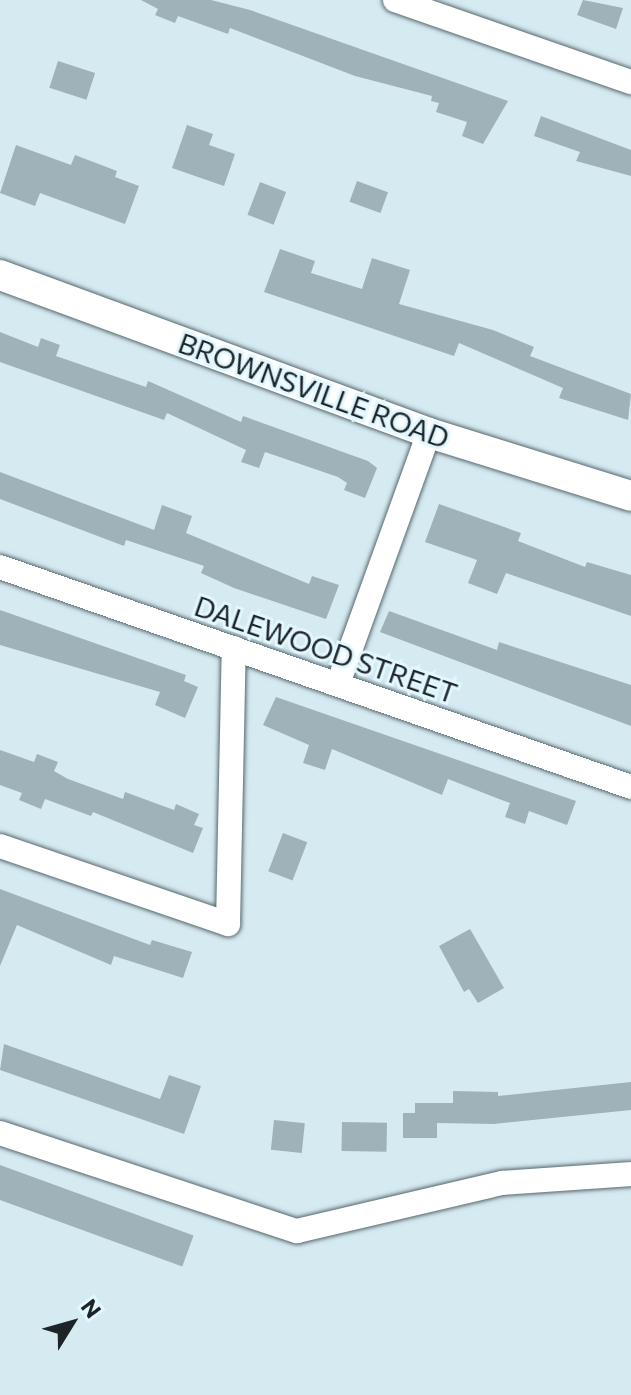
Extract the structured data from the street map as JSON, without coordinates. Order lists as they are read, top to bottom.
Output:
{
  "streets": {
    "main road": ["BROWNSVILLE ROAD"],
    "street": ["DALEWOOD STREET"]
  },
  "north": "top right"
}
